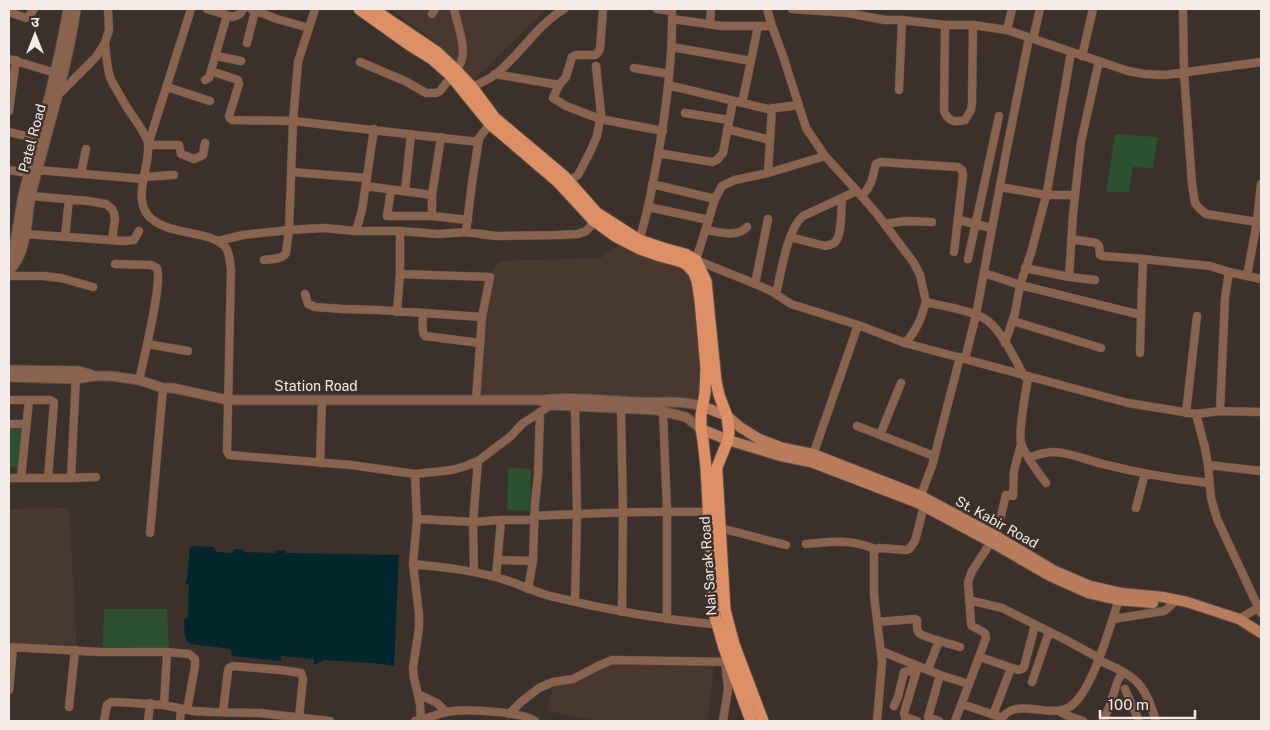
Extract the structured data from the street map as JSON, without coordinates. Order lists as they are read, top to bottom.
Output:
{
  "streets": {
    "main road": ["St. Kabir Road", "Nai Sarak Road"],
    "street": ["Patel Road", "Station Road"]
  },
  "crossings": [
    ["Station Road", "St. Kabir Road"],
    ["Station Road", "Nai Sarak Road"],
    ["St. Kabir Road", "Nai Sarak Road"]
  ],
  "scale_bar": "100 m",
  "north": "top"
}
